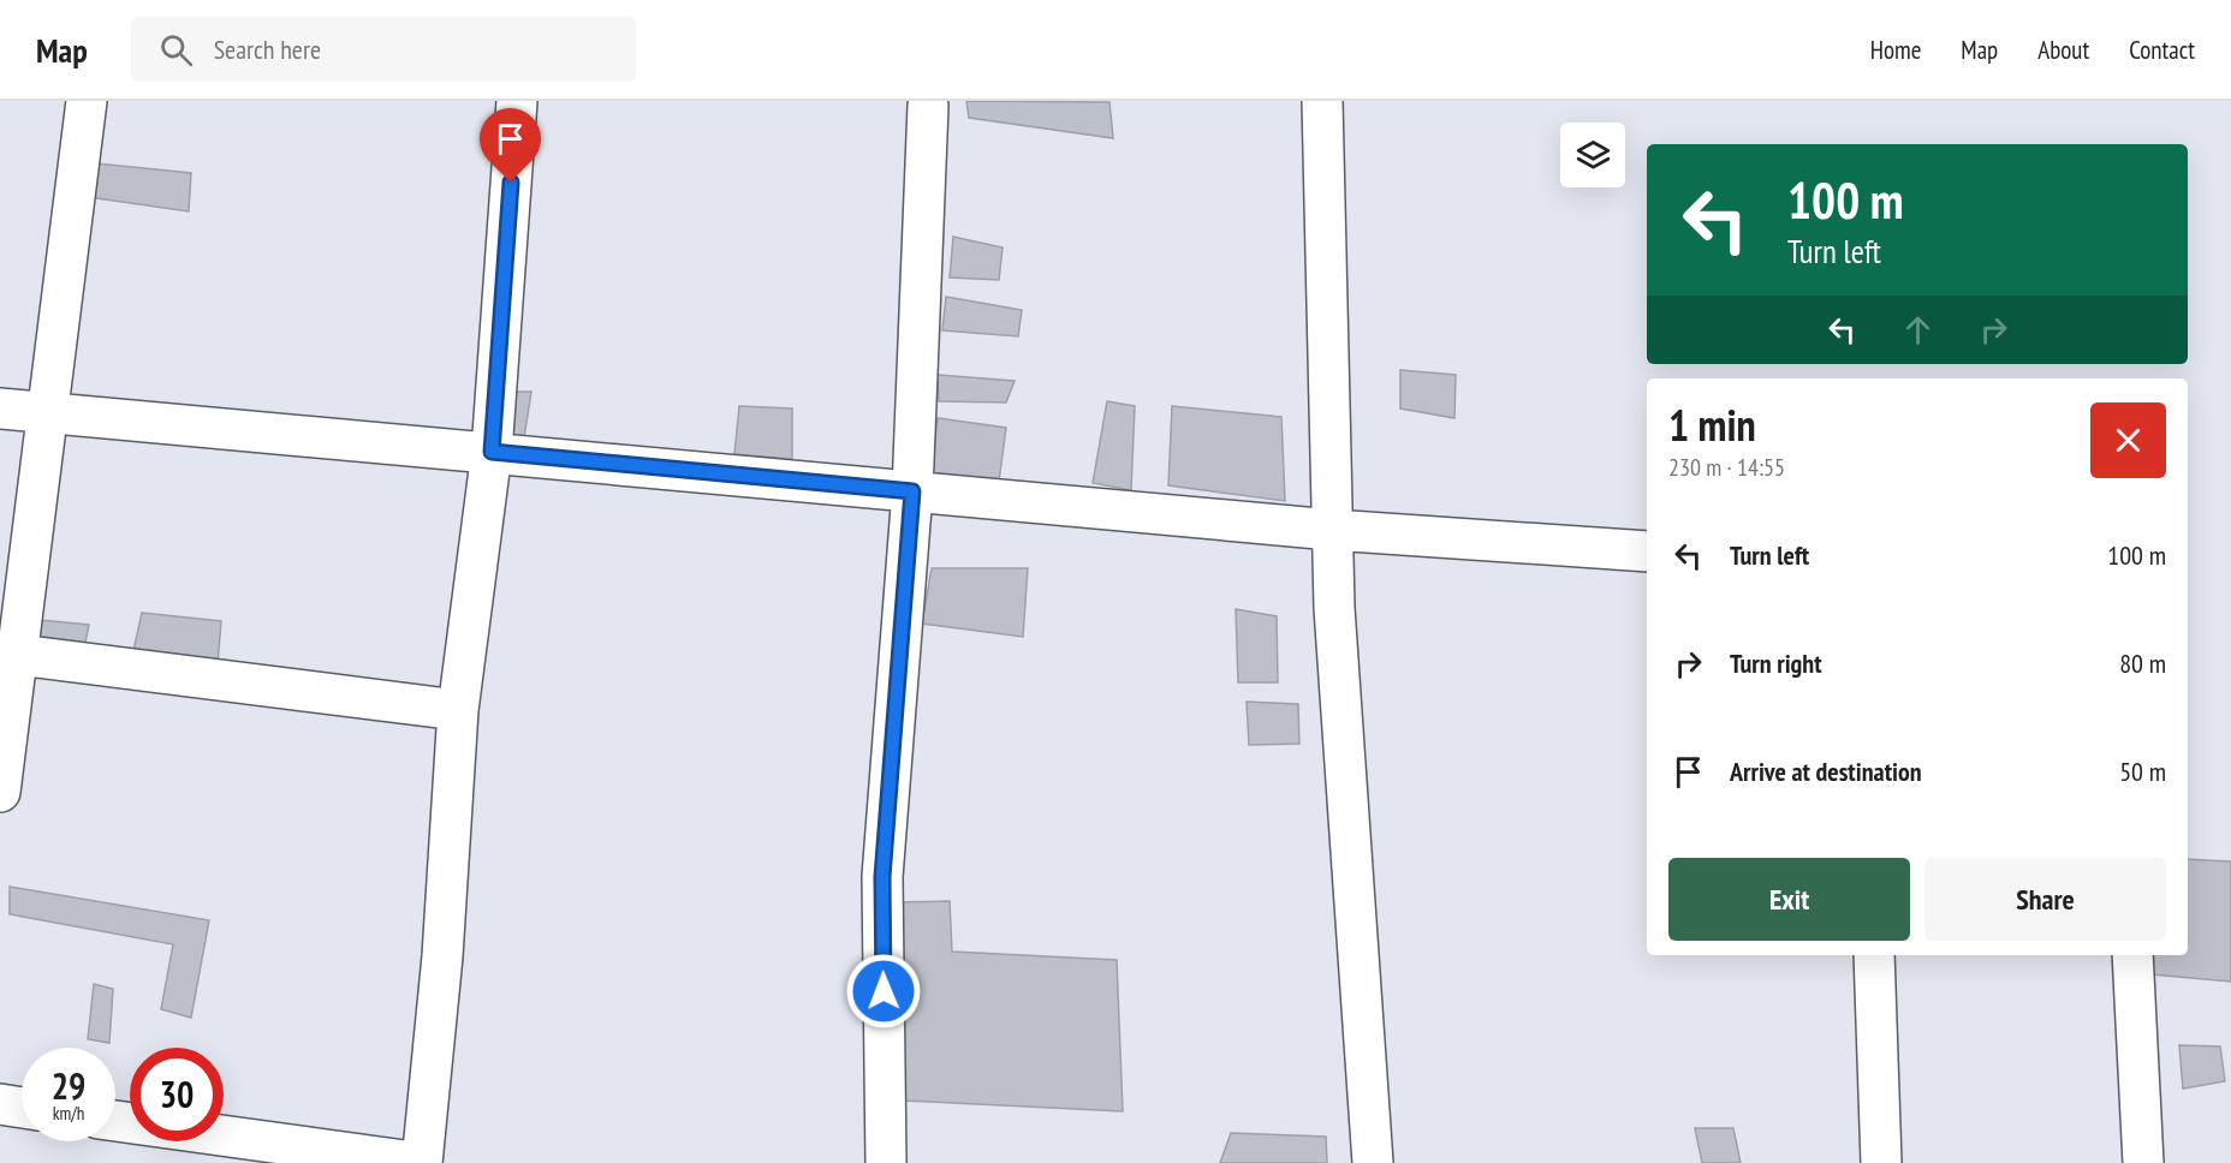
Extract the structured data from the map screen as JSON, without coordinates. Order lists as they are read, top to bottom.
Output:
{
  "page": {
    "header": "Map",
    "search": "Search here",
    "nav": [
      "Home",
      "Map",
      "About",
      "Contact"
    ],
    "turn": ["100 m", "Turn left"],
    "heading": ["1 min", "230 m · 14:55"],
    "list": [
      {
        "name": "Turn left",
        "value": "100 m"
      },
      {
        "name": "Turn right",
        "value": "80 m"
      },
      {
        "name": "Arrive at destination",
        "value": "50 m"
      }
    ],
    "buttons": ["Exit", "Share"],
    "speed": "29 km/h",
    "limit": "30"
  }
}
